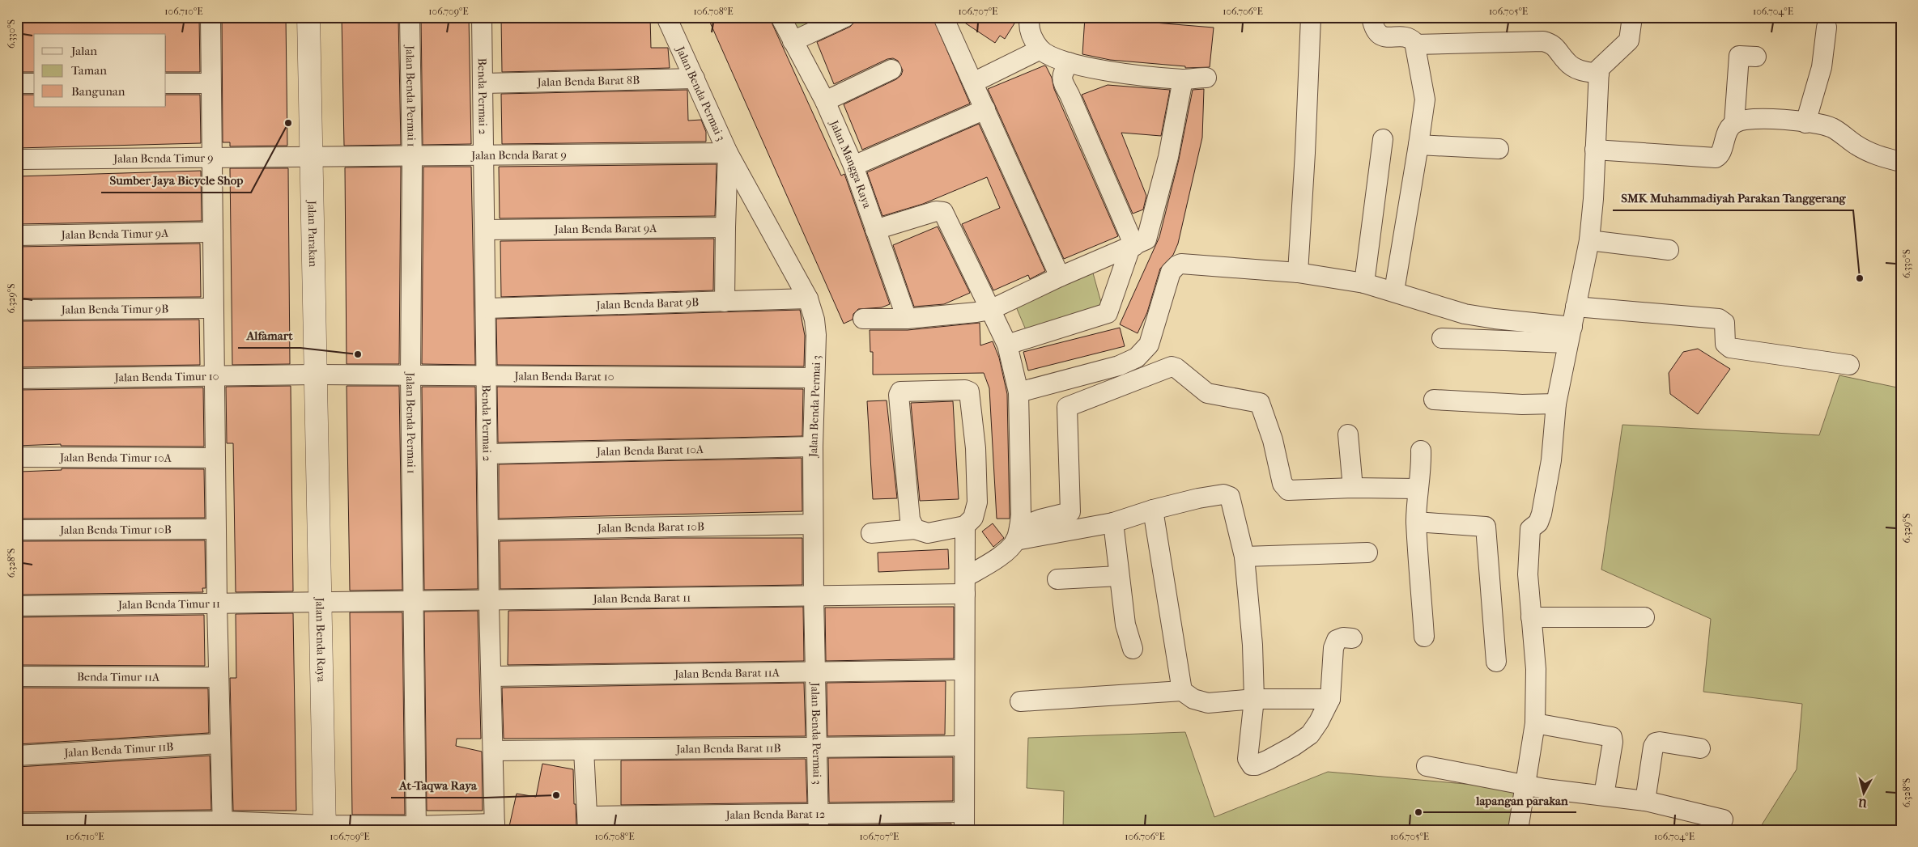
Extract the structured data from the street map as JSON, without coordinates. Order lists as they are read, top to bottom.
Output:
{
  "streets": {
    "street": [
      "Jalan Benda Barat 8B",
      "Jalan Benda Permai 3",
      "Jalan Benda Permai 1",
      "Benda Permai 2",
      "Jalan Benda Barat 9",
      "Jalan Benda Timur 9",
      "Jalan Mangga Raya",
      "Jalan Benda Barat 9A",
      "Jalan Parakan",
      "Jalan Benda Timur 9A",
      "Jalan Benda Barat 9B",
      "Jalan Benda Timur 9B",
      "Jalan Benda Barat 10",
      "Jalan Benda Timur 10",
      "Jalan Benda Barat 10A",
      "Jalan Benda Timur 10A",
      "Jalan Benda Barat 10B",
      "Jalan Benda Timur 10B",
      "Jalan Benda Barat 11",
      "Jalan Benda Timur 11",
      "Jalan Benda Raya",
      "Jalan Benda Barat 11A",
      "Benda Timur 11A",
      "Jalan Benda Barat 11B",
      "Jalan Benda Timur 11B",
      "Jalan Benda Barat 12"
    ]
  },
  "crossings": [
    ["Jalan Benda Barat 8B", "Jalan Benda Permai 3"],
    ["Jalan Benda Barat 8B", "Benda Permai 2"],
    ["Jalan Benda Permai 3", "Jalan Benda Barat 9"],
    ["Jalan Benda Permai 3", "Jalan Benda Barat 9B"],
    ["Jalan Benda Permai 3", "Jalan Benda Barat 10"],
    ["Jalan Benda Permai 3", "Jalan Benda Barat 10A"],
    ["Jalan Benda Permai 3", "Jalan Benda Barat 10B"],
    ["Jalan Benda Permai 3", "Jalan Benda Barat 11"],
    ["Jalan Benda Permai 3", "Jalan Benda Barat 11A"],
    ["Jalan Benda Permai 3", "Jalan Benda Barat 11B"],
    ["Jalan Benda Permai 3", "Jalan Benda Barat 12"],
    ["Jalan Benda Permai 1", "Jalan Benda Barat 9"],
    ["Jalan Benda Permai 1", "Jalan Benda Barat 10"],
    ["Jalan Benda Permai 1", "Jalan Benda Barat 11"],
    ["Benda Permai 2", "Jalan Benda Barat 9"],
    ["Benda Permai 2", "Jalan Benda Barat 9A"],
    ["Benda Permai 2", "Jalan Benda Barat 9B"],
    ["Benda Permai 2", "Jalan Benda Barat 10"],
    ["Benda Permai 2", "Jalan Benda Barat 10A"],
    ["Benda Permai 2", "Jalan Benda Barat 10B"],
    ["Benda Permai 2", "Jalan Benda Barat 11"],
    ["Benda Permai 2", "Jalan Benda Barat 11A"],
    ["Benda Permai 2", "Jalan Benda Barat 11B"],
    ["Jalan Benda Barat 9", "Jalan Benda Timur 9"],
    ["Jalan Benda Barat 9", "Jalan Parakan"],
    ["Jalan Benda Timur 9", "Jalan Parakan"],
    ["Jalan Parakan", "Jalan Benda Barat 10"],
    ["Jalan Parakan", "Jalan Benda Timur 10"],
    ["Jalan Parakan", "Jalan Benda Raya"],
    ["Jalan Benda Barat 10", "Jalan Benda Timur 10"],
    ["Jalan Benda Barat 11", "Jalan Benda Timur 11"],
    ["Jalan Benda Barat 11", "Jalan Benda Raya"],
    ["Jalan Benda Timur 11", "Jalan Benda Raya"]
  ],
  "places": [
    "Sumber Jaya Bicycle Shop",
    "SMK Muhammadiyah Parakan Tanggerang",
    "Alfamart",
    "At-Taqwa Raya",
    "lapangan parakan"
  ],
  "legend": ["Jalan", "Taman", "Bangunan"],
  "north": "bottom",
  "coordinates": [
    "106.710°E",
    "106.709°E",
    "106.708°E",
    "106.707°E",
    "106.706°E",
    "106.705°E",
    "106.704°E",
    "6.330°S",
    "6.329°S",
    "6.328°S"
  ]
}
